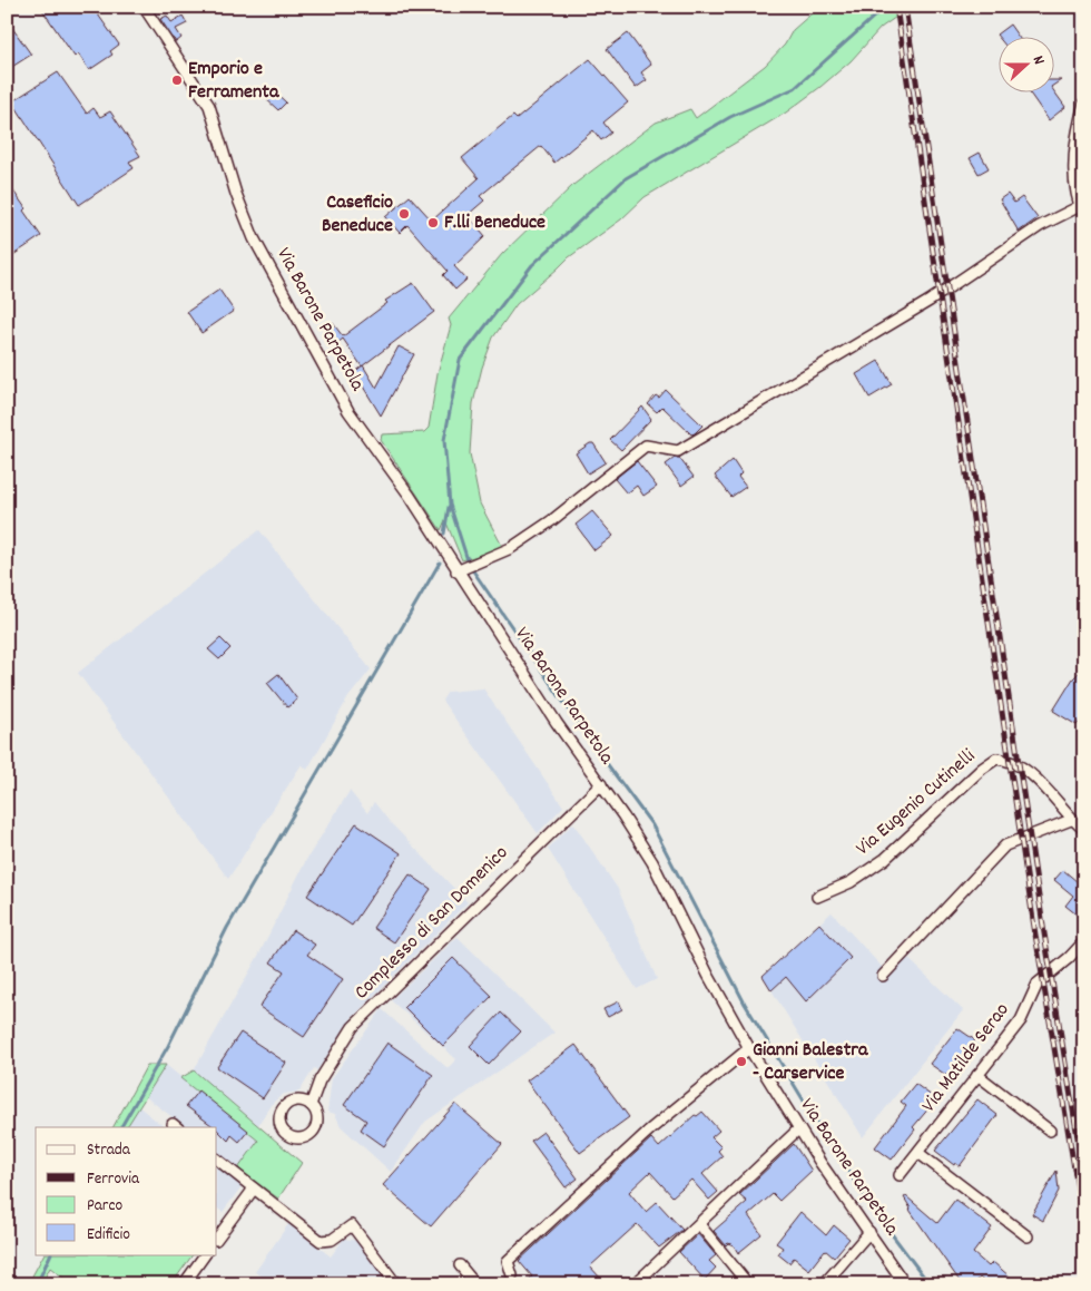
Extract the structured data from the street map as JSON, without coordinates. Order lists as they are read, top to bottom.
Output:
{
  "streets": {
    "street": [
      "Via Barone Parpetola",
      "Via Eugenio Cutinelli",
      "Complesso di San Domenico",
      "Via Matilde Serao"
    ]
  },
  "crossings": [
    ["Via Barone Parpetola", "Complesso di San Domenico"]
  ],
  "places": [
    "Emporio e Ferramenta",
    "Caseficio Beneduce",
    "F.lli Beneduce",
    "Gianni Balestra - Carservice"
  ],
  "legend": [
    "Strada",
    "Ferrovia",
    "Parco",
    "Edificio"
  ],
  "north": "right"
}
